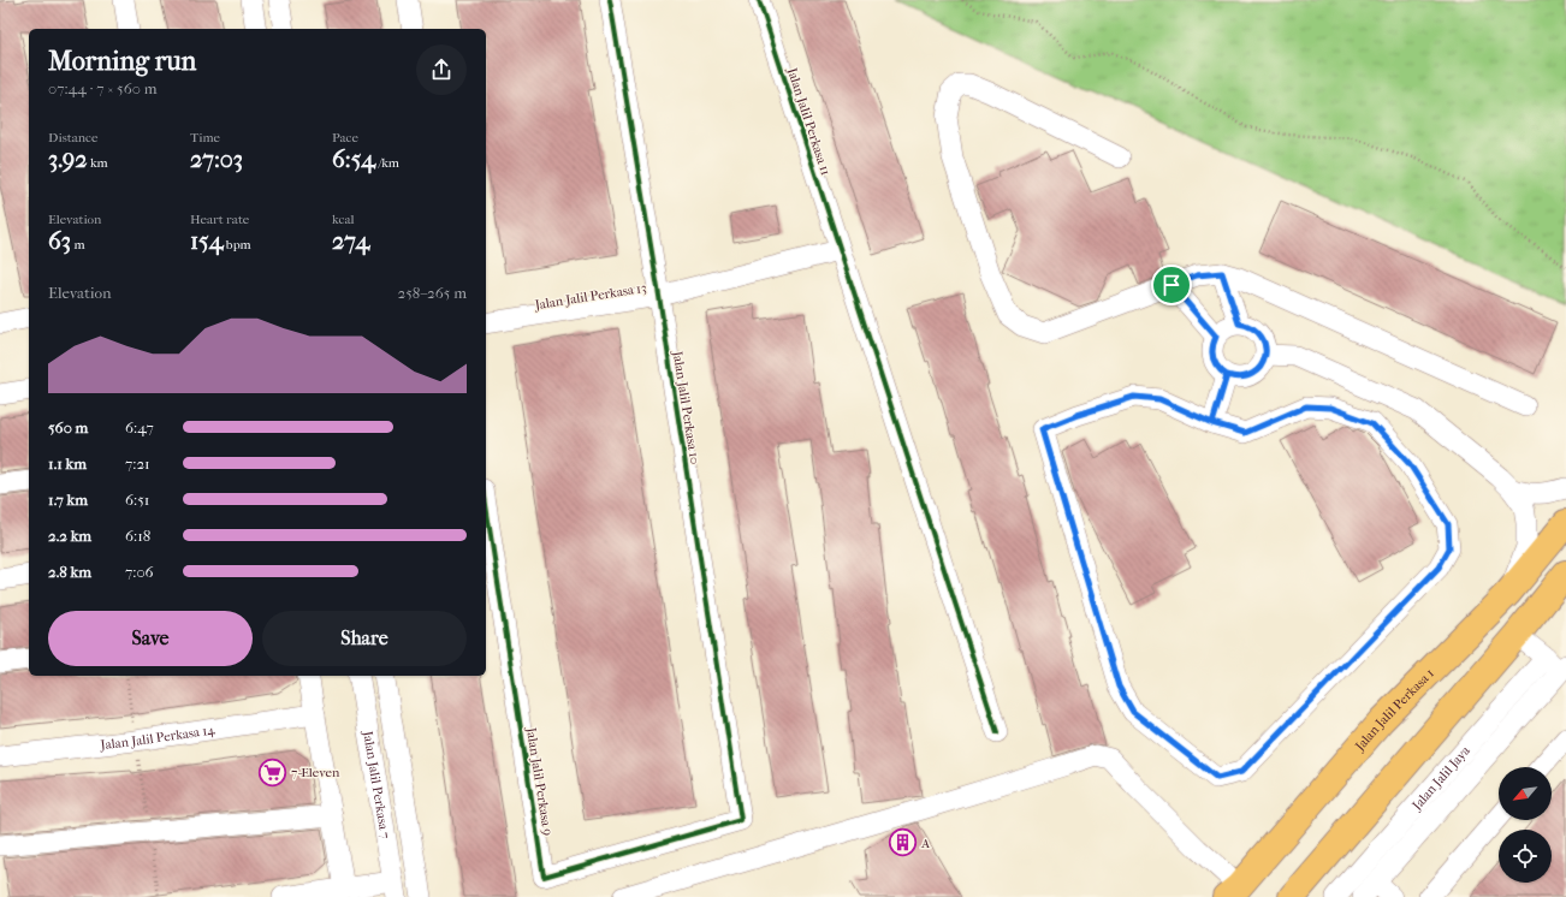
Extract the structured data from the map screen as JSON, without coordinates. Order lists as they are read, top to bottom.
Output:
{
  "streets": {
    "main road": ["Jalan Jalil Perkasa 1"],
    "street": [
      "Jalan Jalil Perkasa 11",
      "Jalan Jalil Perkasa 13",
      "Jalan Jalil Perkasa 10",
      "Jalan Jalil Perkasa 14",
      "Jalan Jalil Jaya",
      "Jalan Jalil Perkasa 9",
      "Jalan Jalil Perkasa 7"
    ]
  },
  "crossings": [
    ["Jalan Jalil Perkasa 11", "Jalan Jalil Perkasa 13"],
    ["Jalan Jalil Perkasa 13", "Jalan Jalil Perkasa 10"],
    ["Jalan Jalil Perkasa 10", "Jalan Jalil Perkasa 9"]
  ],
  "places": {
    "supermarket": ["7-Eleven"],
    "building": ["A"]
  },
  "north": "bottom left",
  "page": {
    "heading": ["Morning run", "07:44 · 7 × 560 m"],
    "stats": [
      ["Distance", "3.92 km"],
      ["Time", "27:03"],
      ["Pace", "6:54 /km"],
      ["Elevation", "63 m"],
      ["Heart rate", "154 bpm"],
      ["kcal", "274"]
    ],
    "chart": ["Elevation", "258–265 m"],
    "list": [
      {
        "name": "560 m",
        "note": "6:47"
      },
      {
        "name": "1.1 km",
        "note": "7:21"
      },
      {
        "name": "1.7 km",
        "note": "6:51"
      },
      {
        "name": "2.2 km",
        "note": "6:18"
      },
      {
        "name": "2.8 km",
        "note": "7:06"
      }
    ],
    "buttons": ["Save", "Share"]
  }
}
